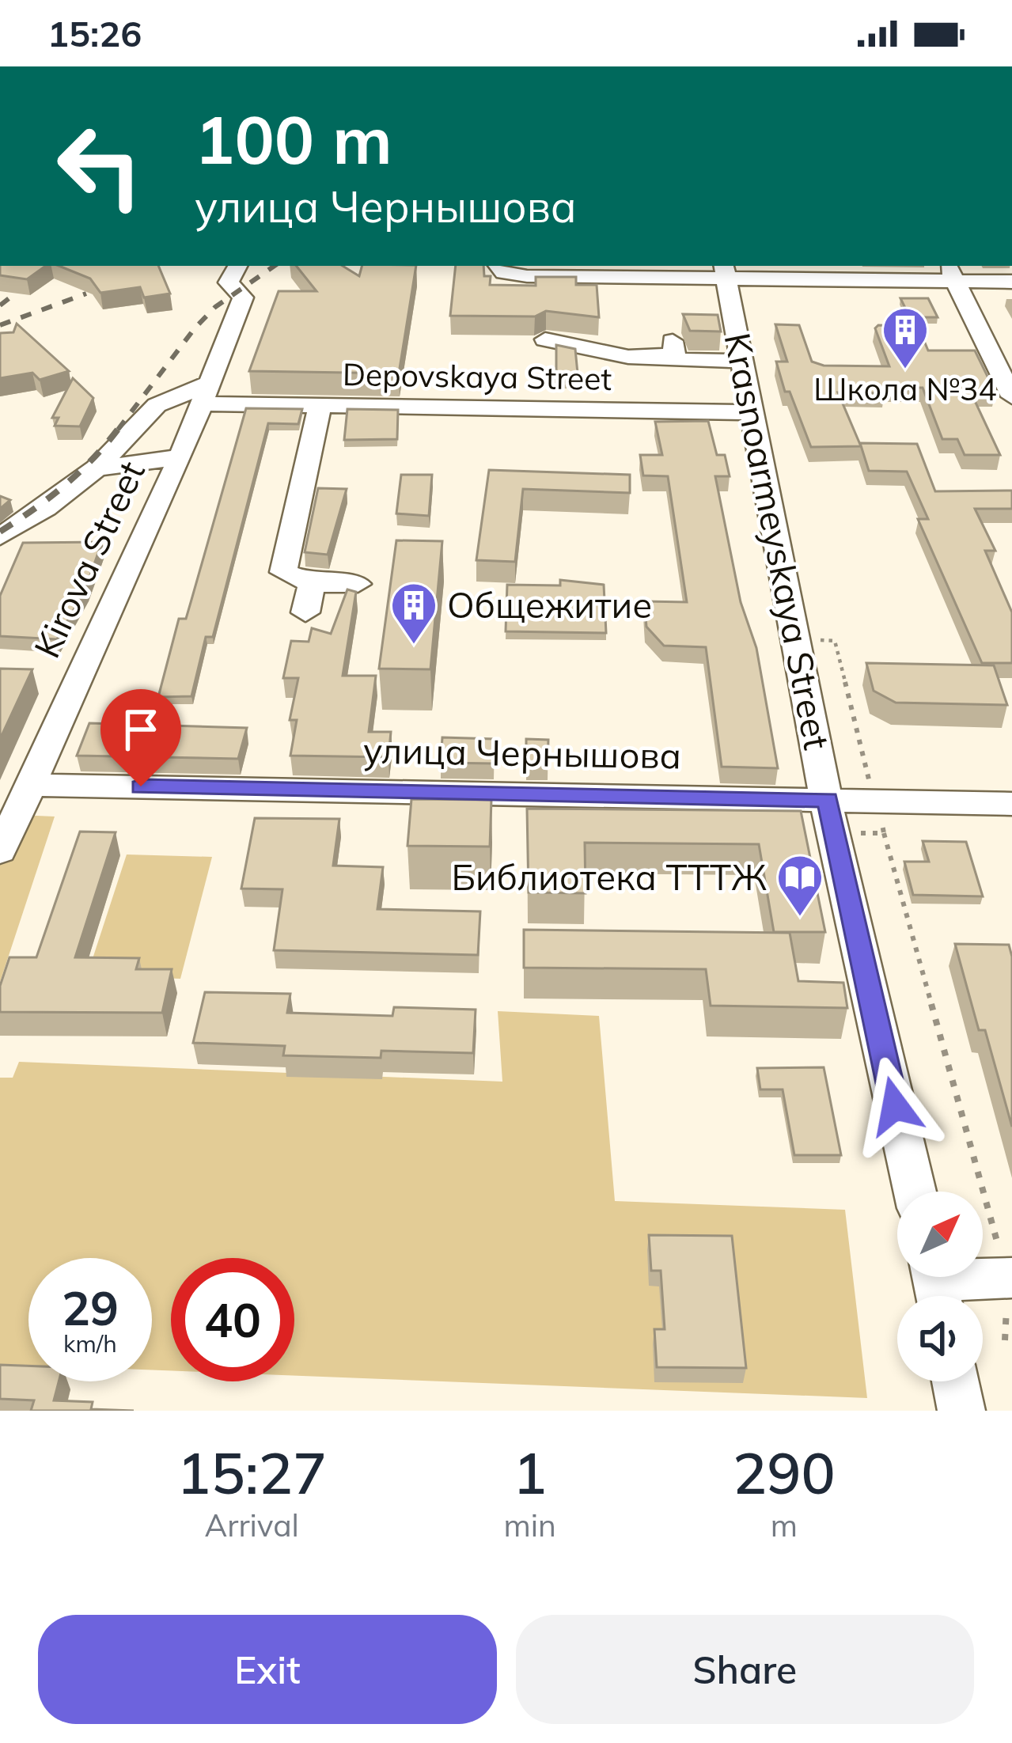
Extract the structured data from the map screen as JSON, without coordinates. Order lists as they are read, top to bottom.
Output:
{
  "streets": {
    "street": [
      "Depovskaya Street",
      "Krasnoarmeyskaya Street",
      "Kirova Street",
      "улица Чернышова"
    ]
  },
  "crossings": [
    ["Depovskaya Street", "Krasnoarmeyskaya Street"],
    ["Depovskaya Street", "Kirova Street"],
    ["Krasnoarmeyskaya Street", "улица Чернышова"],
    ["Kirova Street", "улица Чернышова"]
  ],
  "places": {
    "building": ["Школа №34", "Общежитие"],
    "library": ["Библиотека ТТТЖ"]
  },
  "north": "top right",
  "page": {
    "status": "15:26",
    "turn": ["100 m", "улица Чернышова"],
    "speed": "29 km/h",
    "limit": "40",
    "eta": [
      "15:27",
      "Arrival",
      "1",
      "min",
      "290",
      "m"
    ],
    "buttons": ["Exit", "Share"]
  }
}
